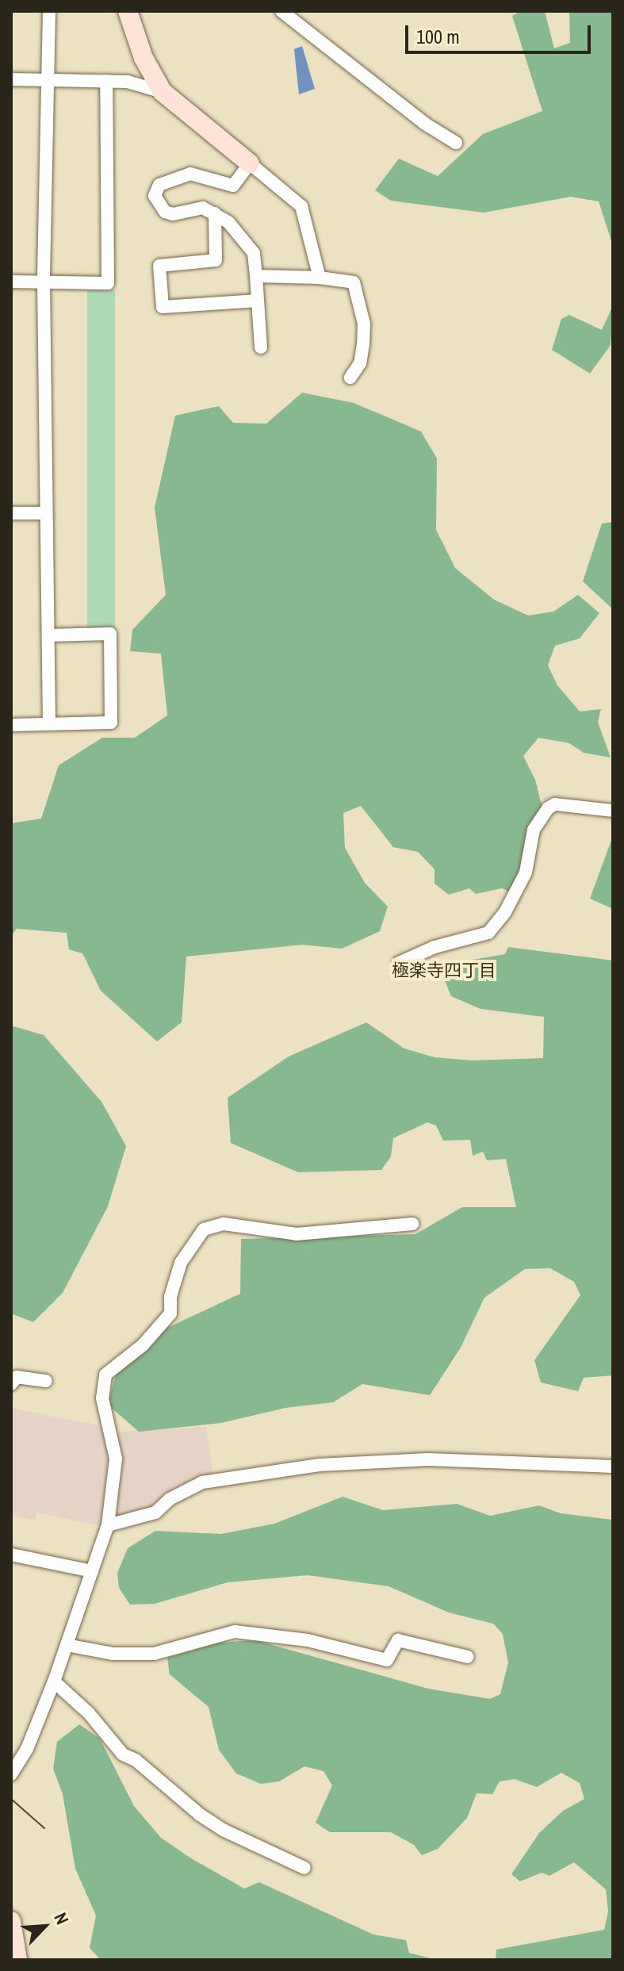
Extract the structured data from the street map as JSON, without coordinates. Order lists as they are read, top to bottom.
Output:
{
  "districts": ["極楽寺四丁目"],
  "scale_bar": "100 m",
  "north": "top right"
}
